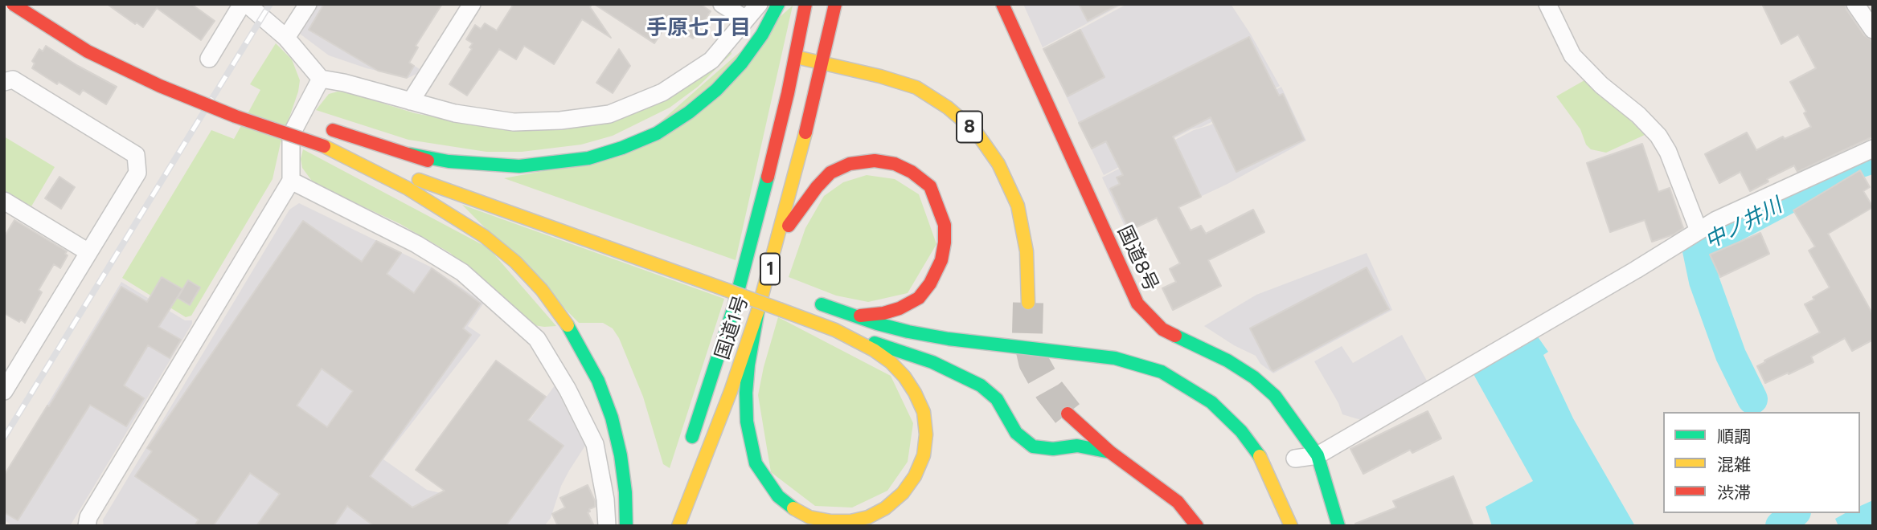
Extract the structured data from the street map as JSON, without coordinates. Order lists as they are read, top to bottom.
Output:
{
  "streets": {
    "highway": [
      "8",
      "国道8号",
      "1",
      "国道1号"
    ]
  },
  "crossings": [
    ["8", "国道1号"]
  ],
  "districts": ["手原七丁目"],
  "water": ["中ノ井川"],
  "legend": ["順調", "混雑", "渋滞"]
}
